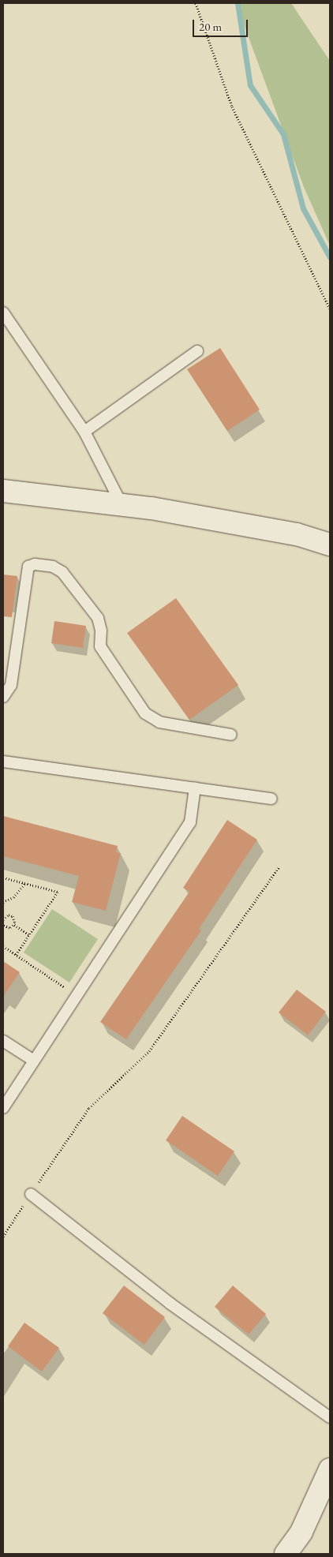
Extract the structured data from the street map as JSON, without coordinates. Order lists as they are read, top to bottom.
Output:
{
  "scale_bar": "20 m"
}
